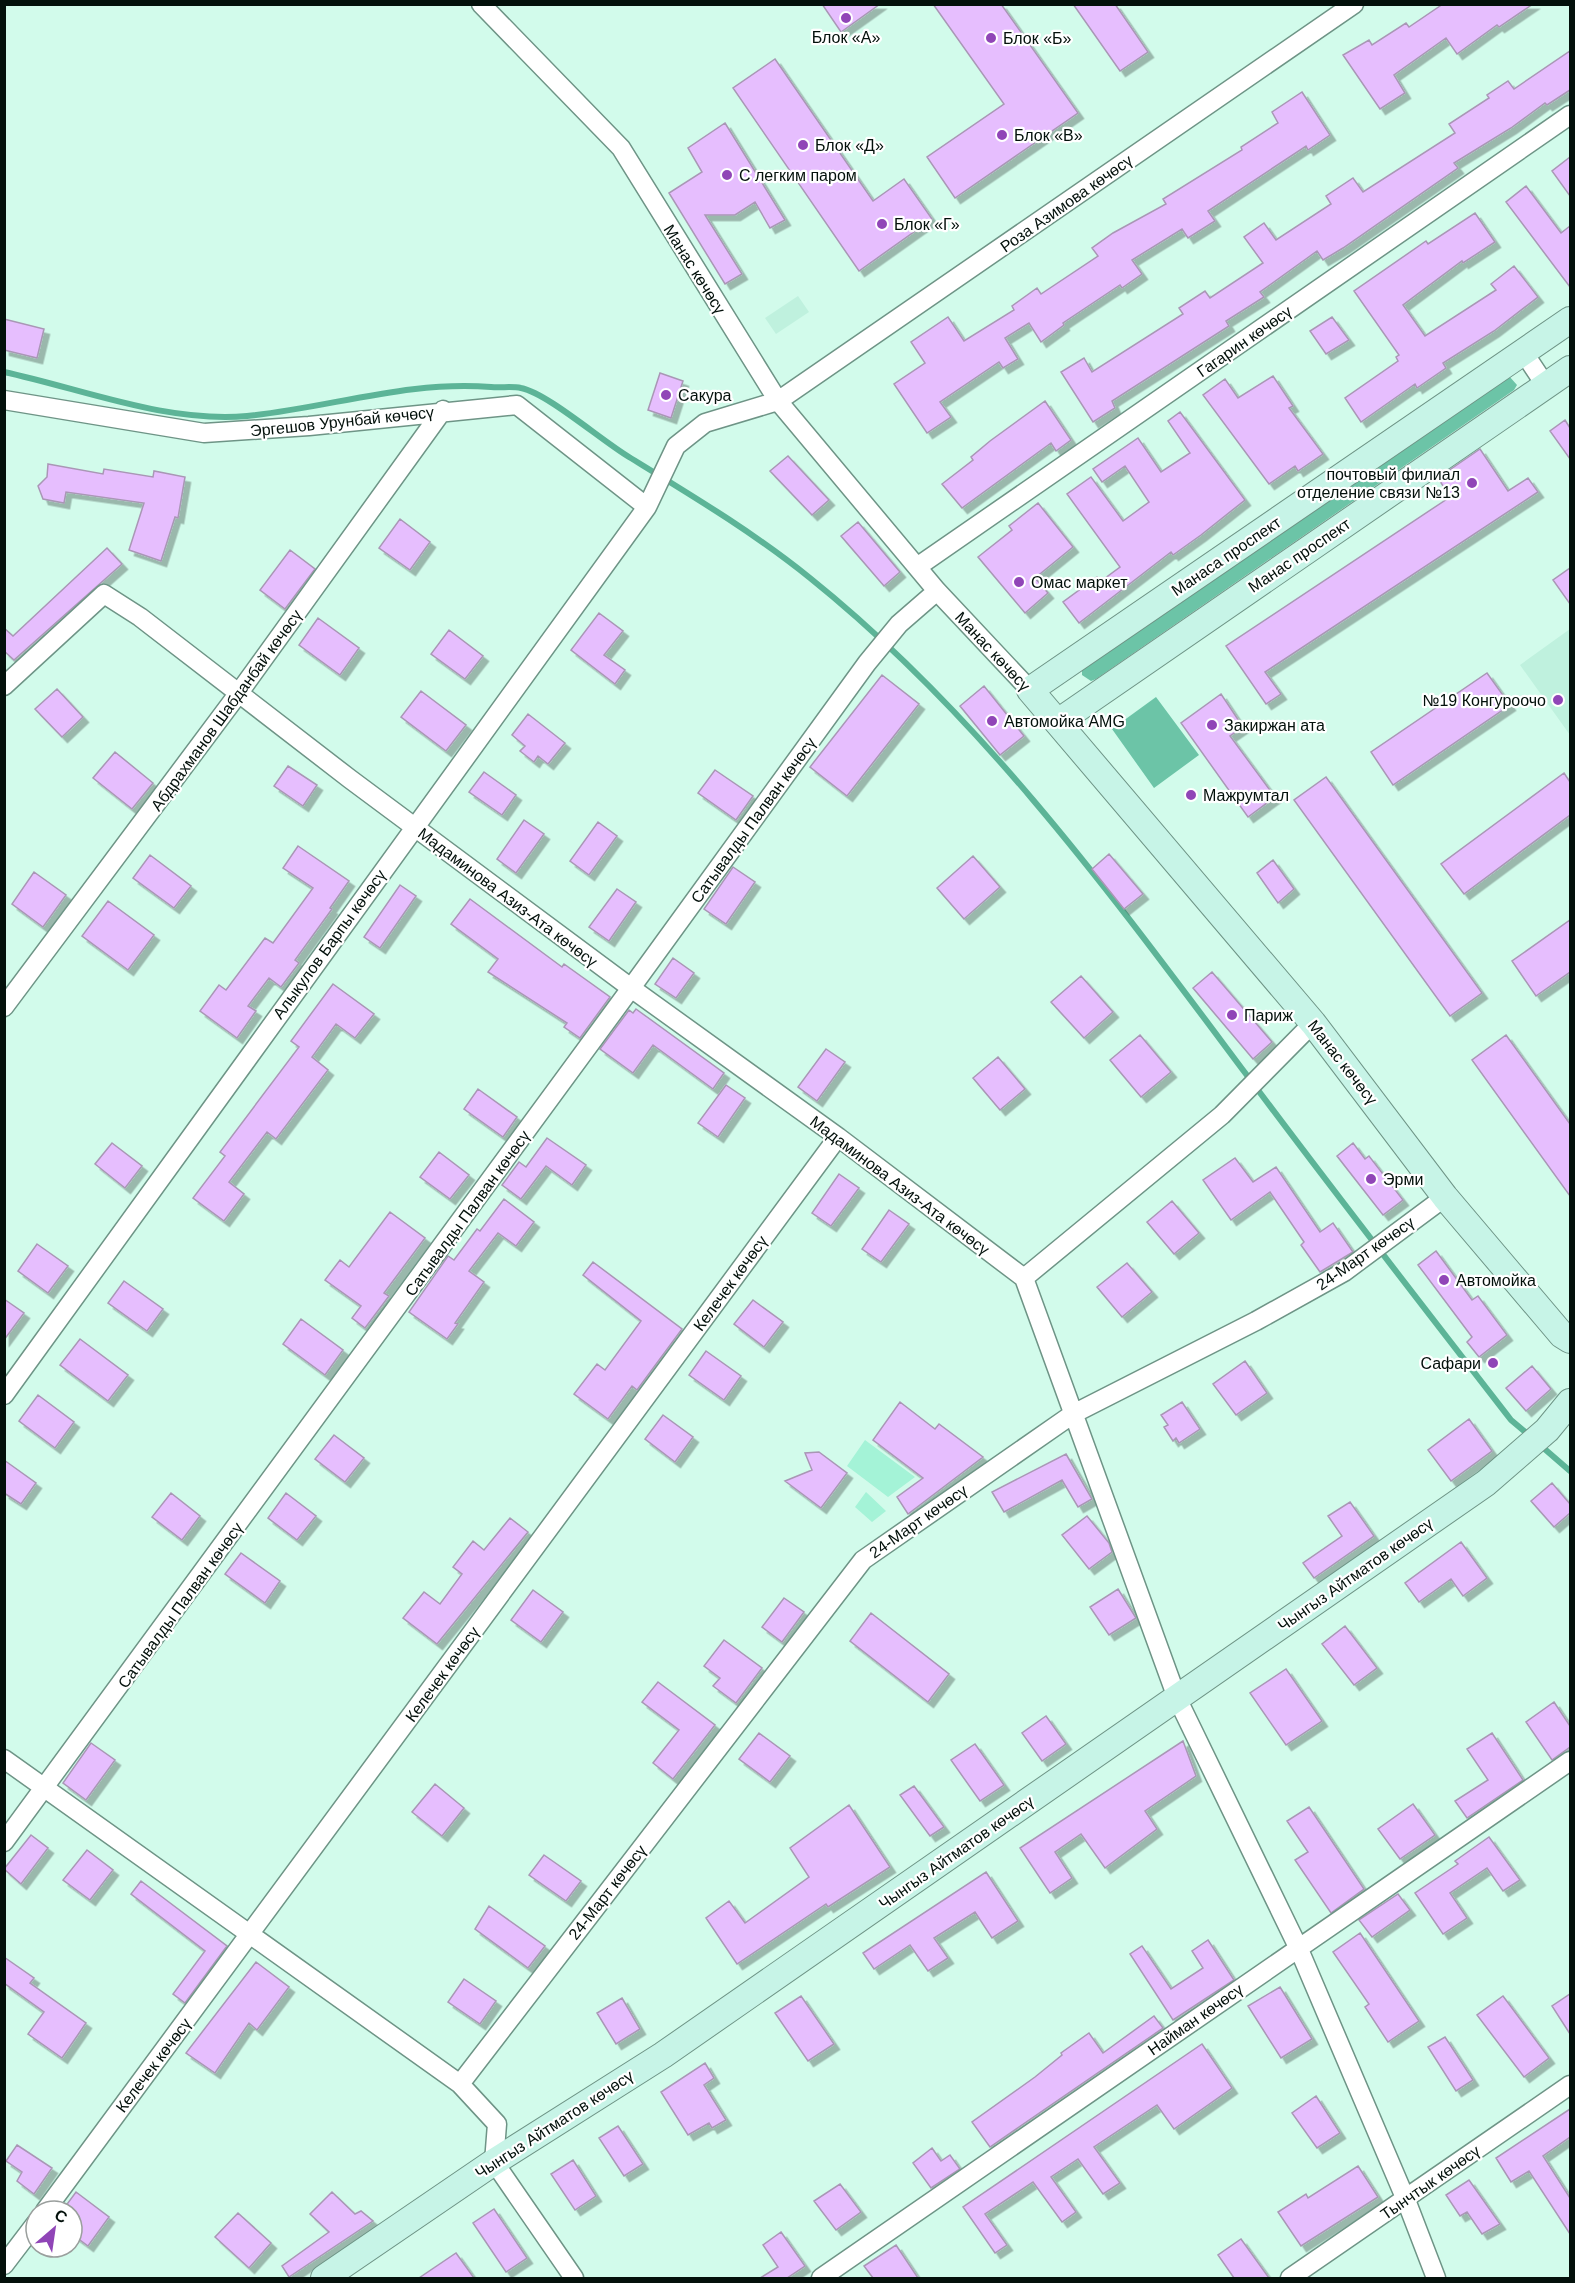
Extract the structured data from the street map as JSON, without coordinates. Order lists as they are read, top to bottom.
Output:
{
  "streets": {
    "main road": [
      "Манас көчөсү",
      "Манас проспект",
      "Манаса проспект",
      "Чынгыз Айтматов көчөсү"
    ],
    "street": [
      "Роза Азимова көчөсү",
      "Гагарин көчөсү",
      "Эргешов Урунбай көчөсү",
      "Абдрахманов Шабданбай көчөсү",
      "Сатывалды Палван көчөсү",
      "Мадаминова Азиз-Ата көчөсү",
      "Алыкулов Барпы көчөсү",
      "24-Март көчөсү",
      "Келечек көчөсү",
      "Найман көчөсү",
      "Тынчтык көчөсү"
    ]
  },
  "crossings": [
    ["Роза Азимова көчөсү", "Манас көчөсү"],
    ["Роза Азимова көчөсү", "Алыкулов Барпы көчөсү"],
    ["Манас көчөсү", "Гагарин көчөсү"],
    ["Манас көчөсү", "Манас проспект"],
    ["Манас көчөсү", "Манаса проспект"],
    ["Манас көчөсү", "Сатывалды Палван көчөсү"],
    ["Манас көчөсү", "24-Март көчөсү"],
    ["Эргешов Урунбай көчөсү", "Абдрахманов Шабданбай көчөсү"],
    ["Эргешов Урунбай көчөсү", "Алыкулов Барпы көчөсү"],
    ["Абдрахманов Шабданбай көчөсү", "Мадаминова Азиз-Ата көчөсү"],
    ["Сатывалды Палван көчөсү", "Мадаминова Азиз-Ата көчөсү"],
    ["Мадаминова Азиз-Ата көчөсү", "Алыкулов Барпы көчөсү"],
    ["Мадаминова Азиз-Ата көчөсү", "Келечек көчөсү"]
  ],
  "places": [
    "Блок «А»",
    "Блок «Б»",
    "Блок «В»",
    "Блок «Д»",
    "С легким паром",
    "Блок «Г»",
    "Сакура",
    "почтовый филиал отделение связи №13",
    "Омас маркет",
    "№19 Конгуроочо",
    "Автомойка AMG",
    "Закиржан ата",
    "Мажрумтал",
    "Париж",
    "Эрми",
    "Автомойка",
    "Сафари"
  ],
  "north": "top right"
}
